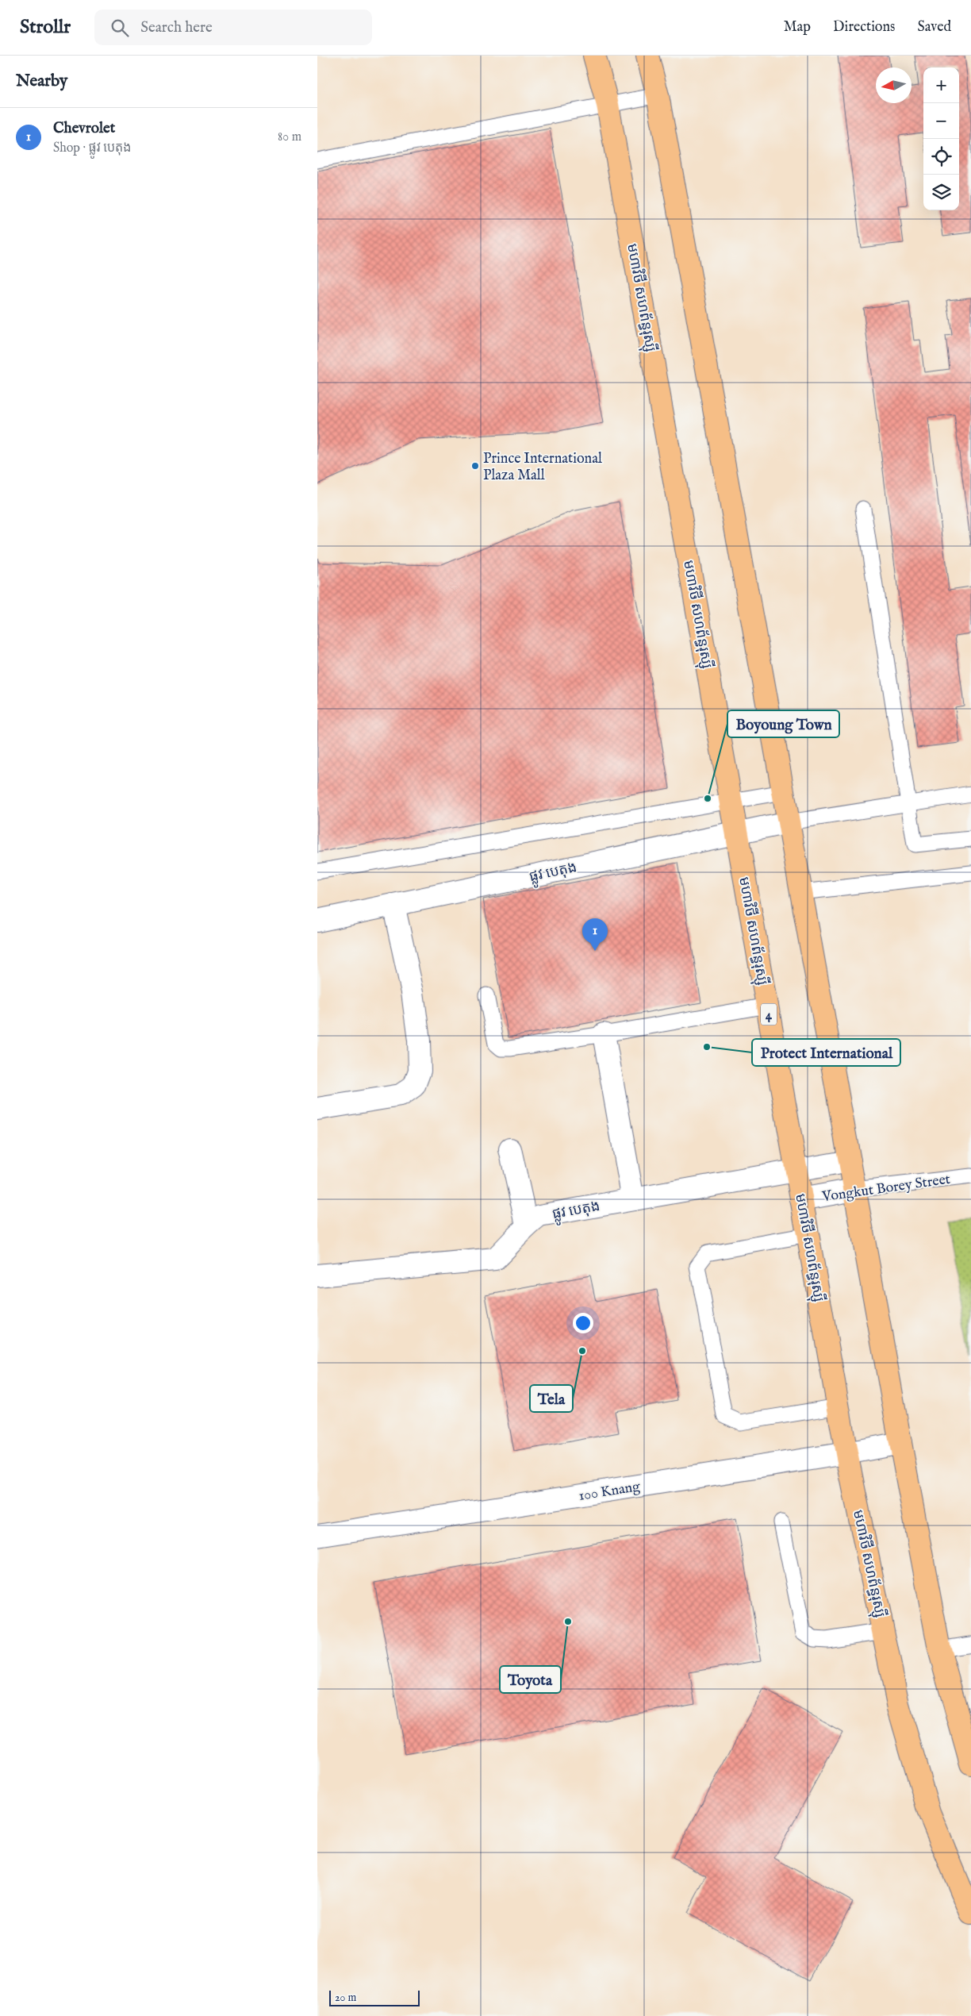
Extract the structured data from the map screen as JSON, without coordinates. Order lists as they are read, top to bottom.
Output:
{
  "streets": {
    "highway": ["មហាវិថី សហព័ន្ធរុស្ស៊ី", "4"],
    "street": ["ផ្លូវ បេតុង", "Vongkut Borey Street", "100 Knang"]
  },
  "crossings": [
    ["មហាវិថី សហព័ន្ធរុស្ស៊ី", "ផ្លូវ បេតុង"],
    ["មហាវិថី សហព័ន្ធរុស្ស៊ី", "Vongkut Borey Street"],
    ["មហាវិថី សហព័ន្ធរុស្ស៊ី", "100 Knang"]
  ],
  "places": [
    "Prince International Plaza Mall",
    "Boyoung Town",
    "Protect International",
    "Tela",
    "Toyota"
  ],
  "scale_bar": "20 m",
  "north": "left",
  "page": {
    "header": "Strollr",
    "search": "Search here",
    "nav": ["Map", "Directions", "Saved"],
    "heading": "Nearby",
    "map_buttons": ["+", "−"],
    "list": [
      {
        "mark": "1",
        "name": "Chevrolet",
        "note": "Shop · ផ្លូវ បេតុង",
        "value": "80 m"
      }
    ],
    "pins": "1",
    "scale": "20 m"
  }
}
